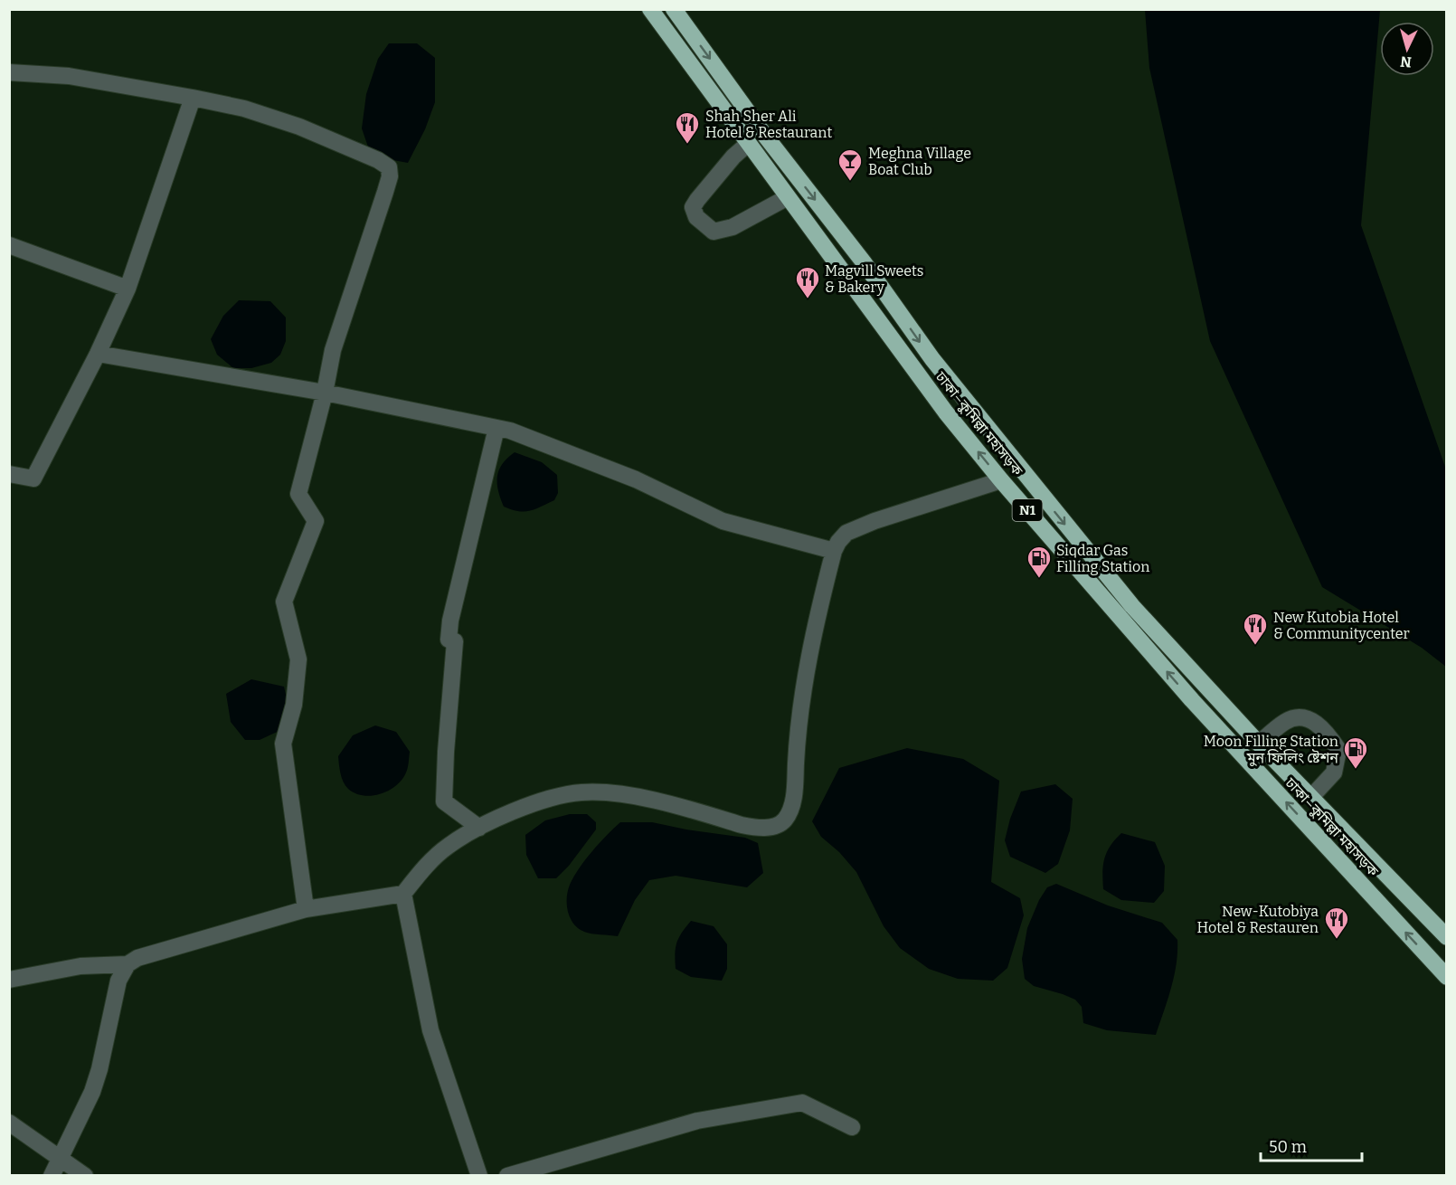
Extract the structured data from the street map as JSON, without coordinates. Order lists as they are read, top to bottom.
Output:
{
  "streets": {
    "highway": ["ঢাকা–কুমিল্লা মহাসড়ক", "N1"]
  },
  "places": {
    "restaurant": [
      "Shah Sher Ali Hotel & Restaurant",
      "Magvill Sweets & Bakery",
      "New Kutobia Hotel & Communitycenter",
      "New-Kutobiya Hotel & Restauren"
    ],
    "bar": ["Meghna Village Boat Club"],
    "fuel station": ["Siqdar Gas Filling Station", "Moon Filling Station মুন ফিলিং ষ্টেশন"]
  },
  "scale_bar": "50 m",
  "north": "bottom"
}
